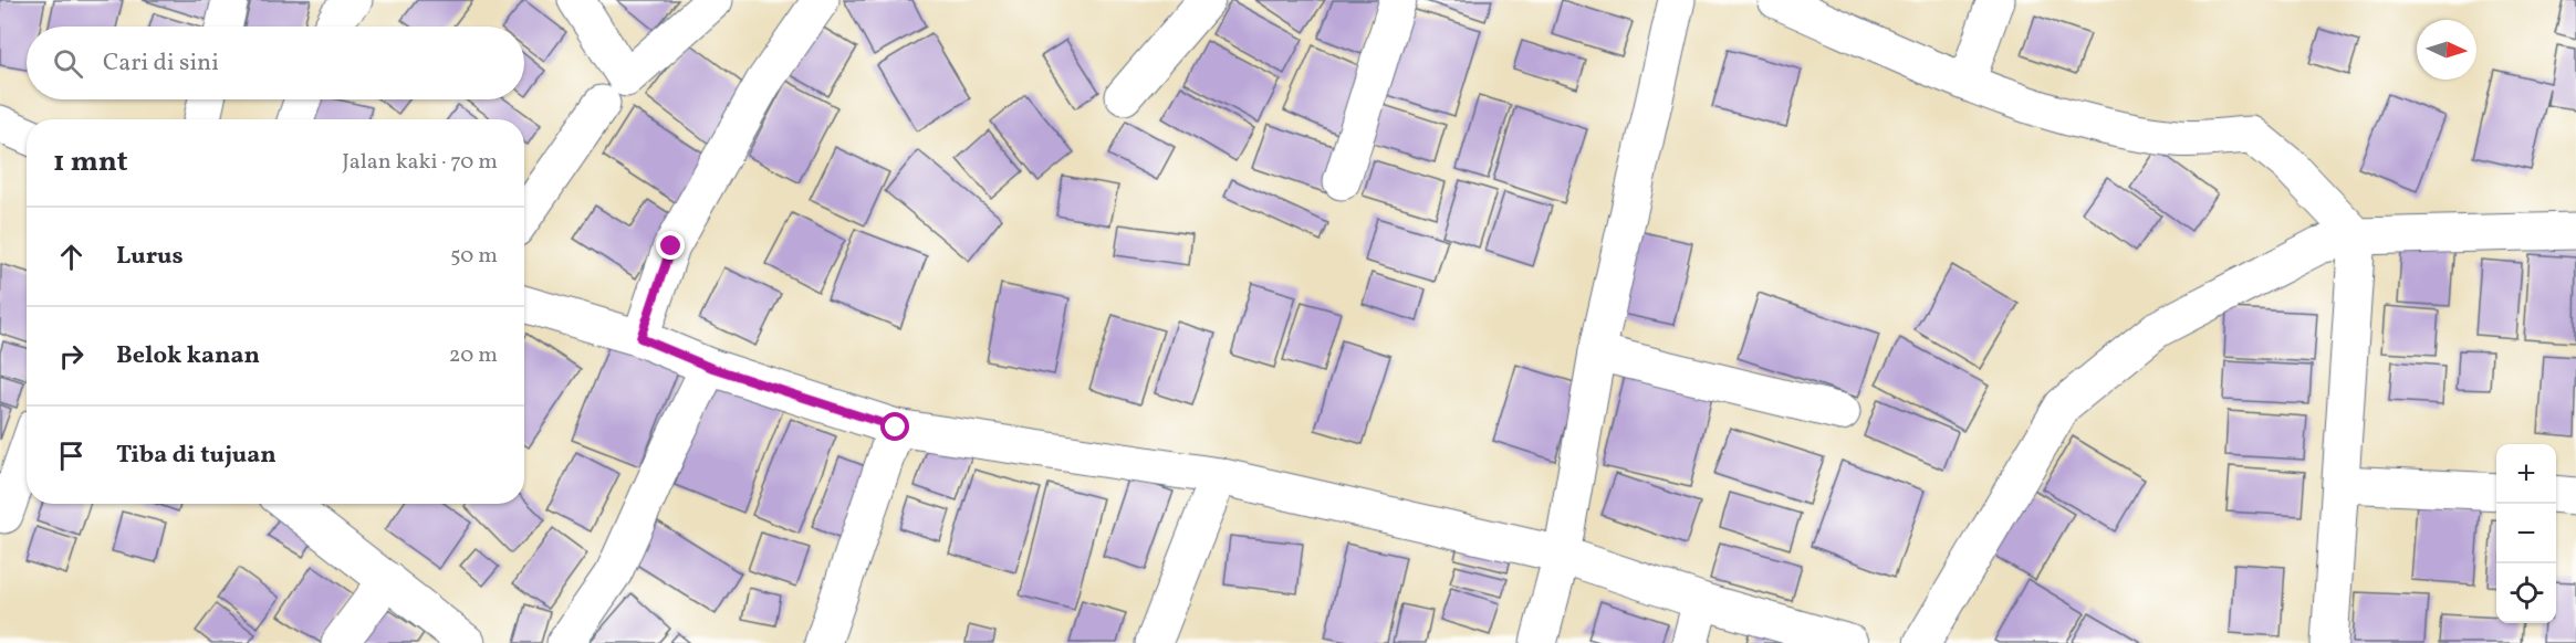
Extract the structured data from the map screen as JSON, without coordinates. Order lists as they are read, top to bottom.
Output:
{
  "north": "right",
  "page": {
    "search": "Cari di sini",
    "heading": ["1 mnt", "Jalan kaki · 70 m"],
    "list": [
      ["Lurus", "50 m"],
      ["Belok kanan", "20 m"],
      "Tiba di tujuan"
    ],
    "map_buttons": ["+", "−"]
  }
}
